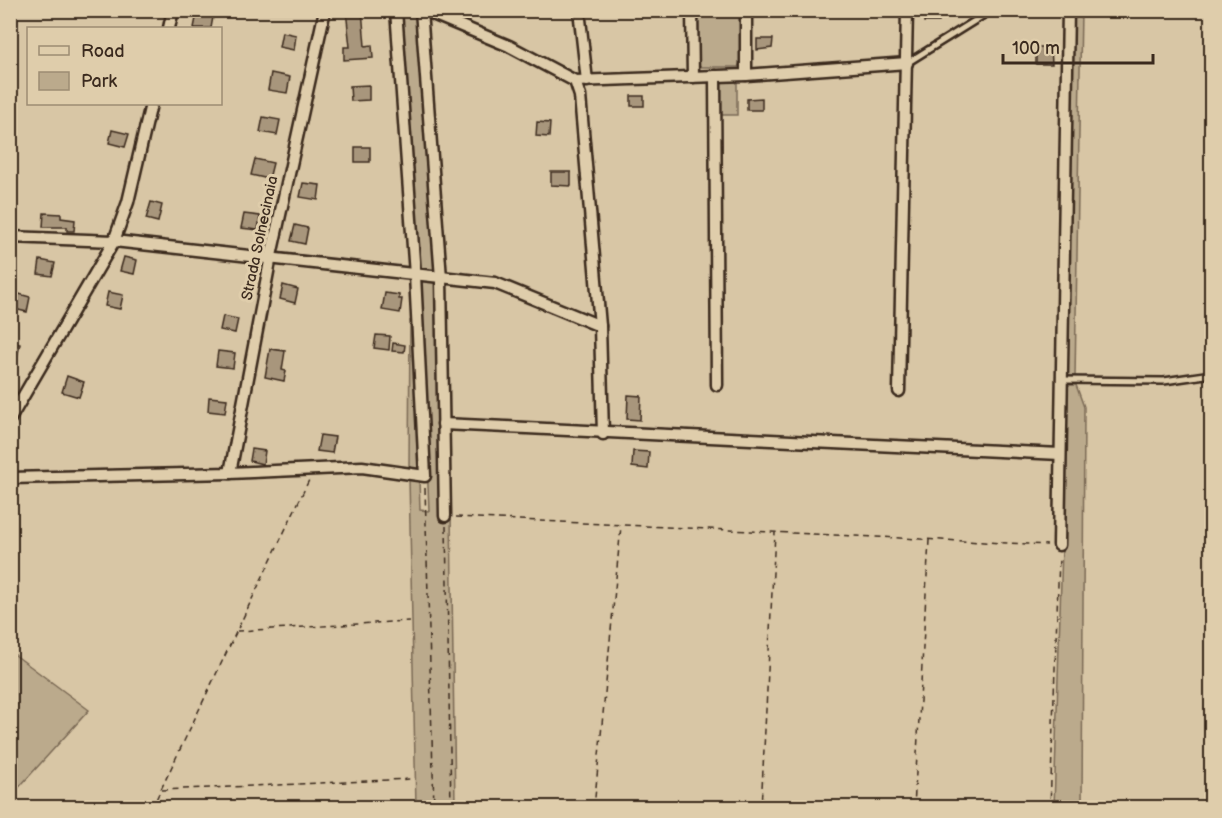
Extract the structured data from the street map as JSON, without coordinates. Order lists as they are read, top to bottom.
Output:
{
  "streets": {
    "street": ["Strada Solnecinaia"]
  },
  "legend": ["Road", "Park"],
  "scale_bar": "100 m"
}
